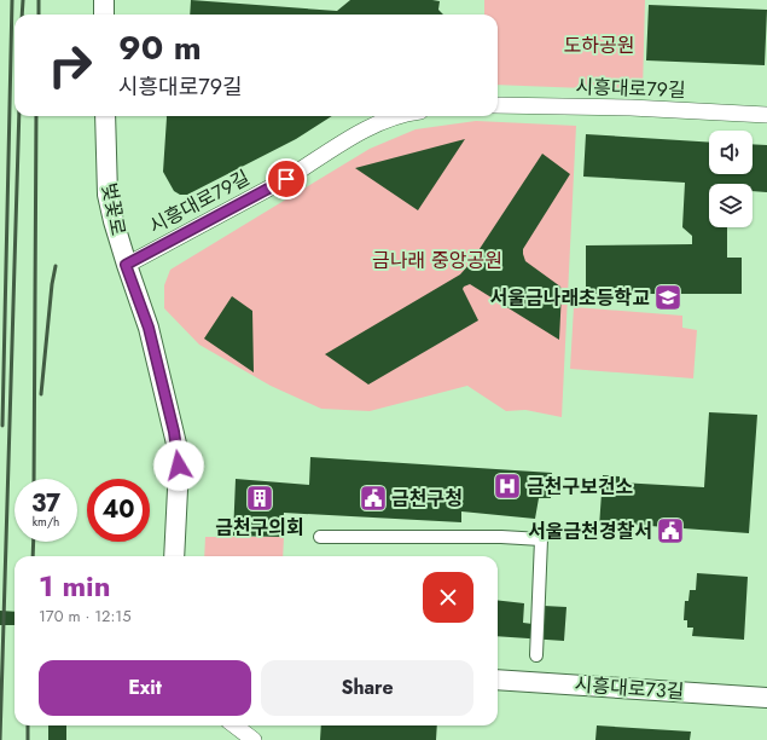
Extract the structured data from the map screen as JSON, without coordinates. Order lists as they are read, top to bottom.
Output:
{
  "streets": {
    "street": ["시흥대로79길", "벚꽃로", "시흥대로73길"]
  },
  "crossings": [
    ["시흥대로79길", "벚꽃로"]
  ],
  "parks": ["도하공원", "금나래 중앙공원"],
  "places": {
    "school or university": ["서울금나래초등학교"],
    "hospital": ["금천구보건소"],
    "building": ["금천구의회"],
    "public building": ["금천구청", "서울금천경찰서"]
  },
  "page": {
    "turn": ["90 m", "시흥대로79길"],
    "speed": "37 km/h",
    "limit": "40",
    "heading": ["1 min", "170 m · 12:15"],
    "buttons": ["Exit", "Share"]
  }
}
